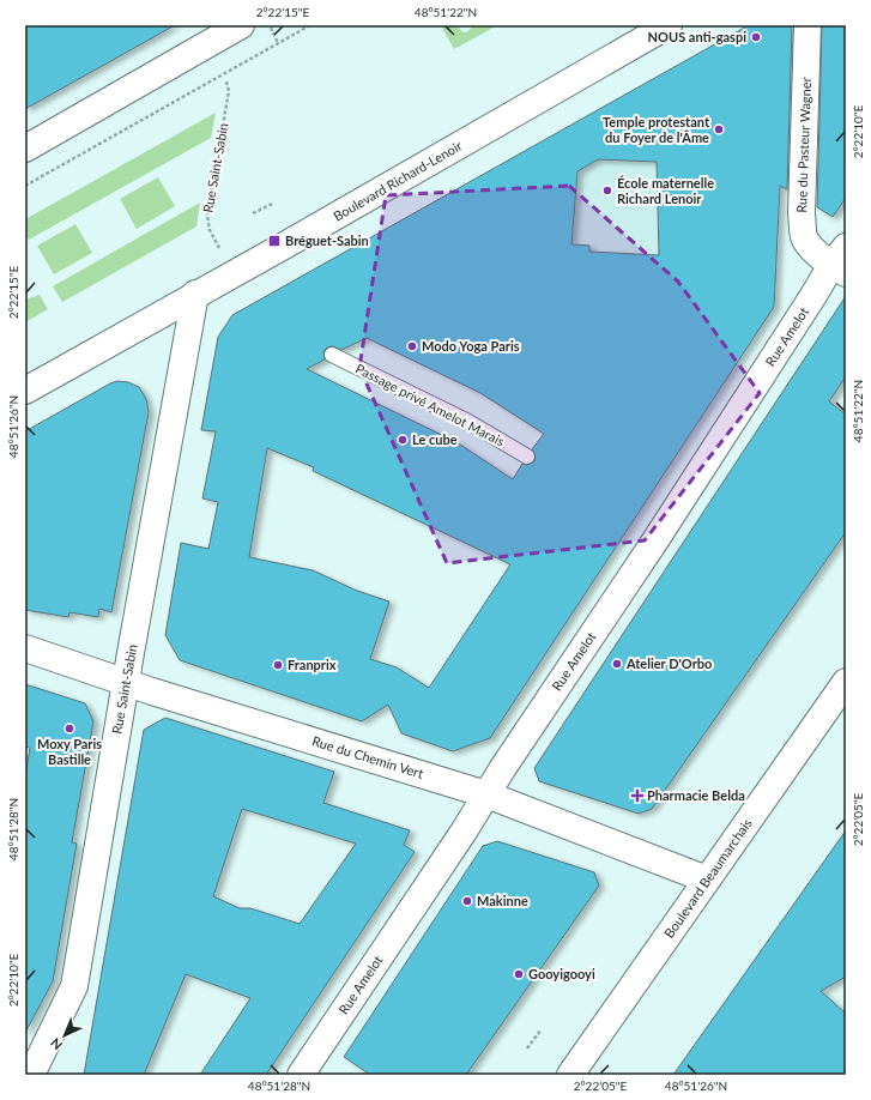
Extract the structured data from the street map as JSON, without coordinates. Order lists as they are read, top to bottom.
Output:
{
  "streets": {
    "street": [
      "Rue du Pasteur Wagner",
      "Rue Saint-Sabin",
      "Boulevard Richard-Lenoir",
      "Rue Amelot",
      "Rue du Chemin Vert",
      "Boulevard Beaumarchais"
    ],
    "lane": ["Passage privé Amelot Marais"]
  },
  "crossings": [
    ["Rue du Pasteur Wagner", "Rue Amelot"],
    ["Rue Saint-Sabin", "Boulevard Richard-Lenoir"],
    ["Rue Saint-Sabin", "Rue du Chemin Vert"],
    ["Rue Amelot", "Rue du Chemin Vert"],
    ["Rue du Chemin Vert", "Boulevard Beaumarchais"]
  ],
  "places": {
    "other": [
      "NOUS anti-gaspi",
      "Temple protestant du Foyer de l'Âme",
      "École maternelle Richard Lenoir",
      "Modo Yoga Paris",
      "Le cube",
      "Atelier D'Orbo",
      "Franprix",
      "Moxy Paris Bastille",
      "Makinne",
      "Gooyigooyi"
    ],
    "transit": ["Bréguet-Sabin"],
    "health": ["Pharmacie Belda"]
  },
  "north": "bottom left",
  "coordinates": [
    "2°22'15\"E",
    "48°51'22\"N",
    "2°22'10\"E",
    "48°51'26\"N",
    "2°22'05\"E",
    "48°51'28\"N"
  ]
}
